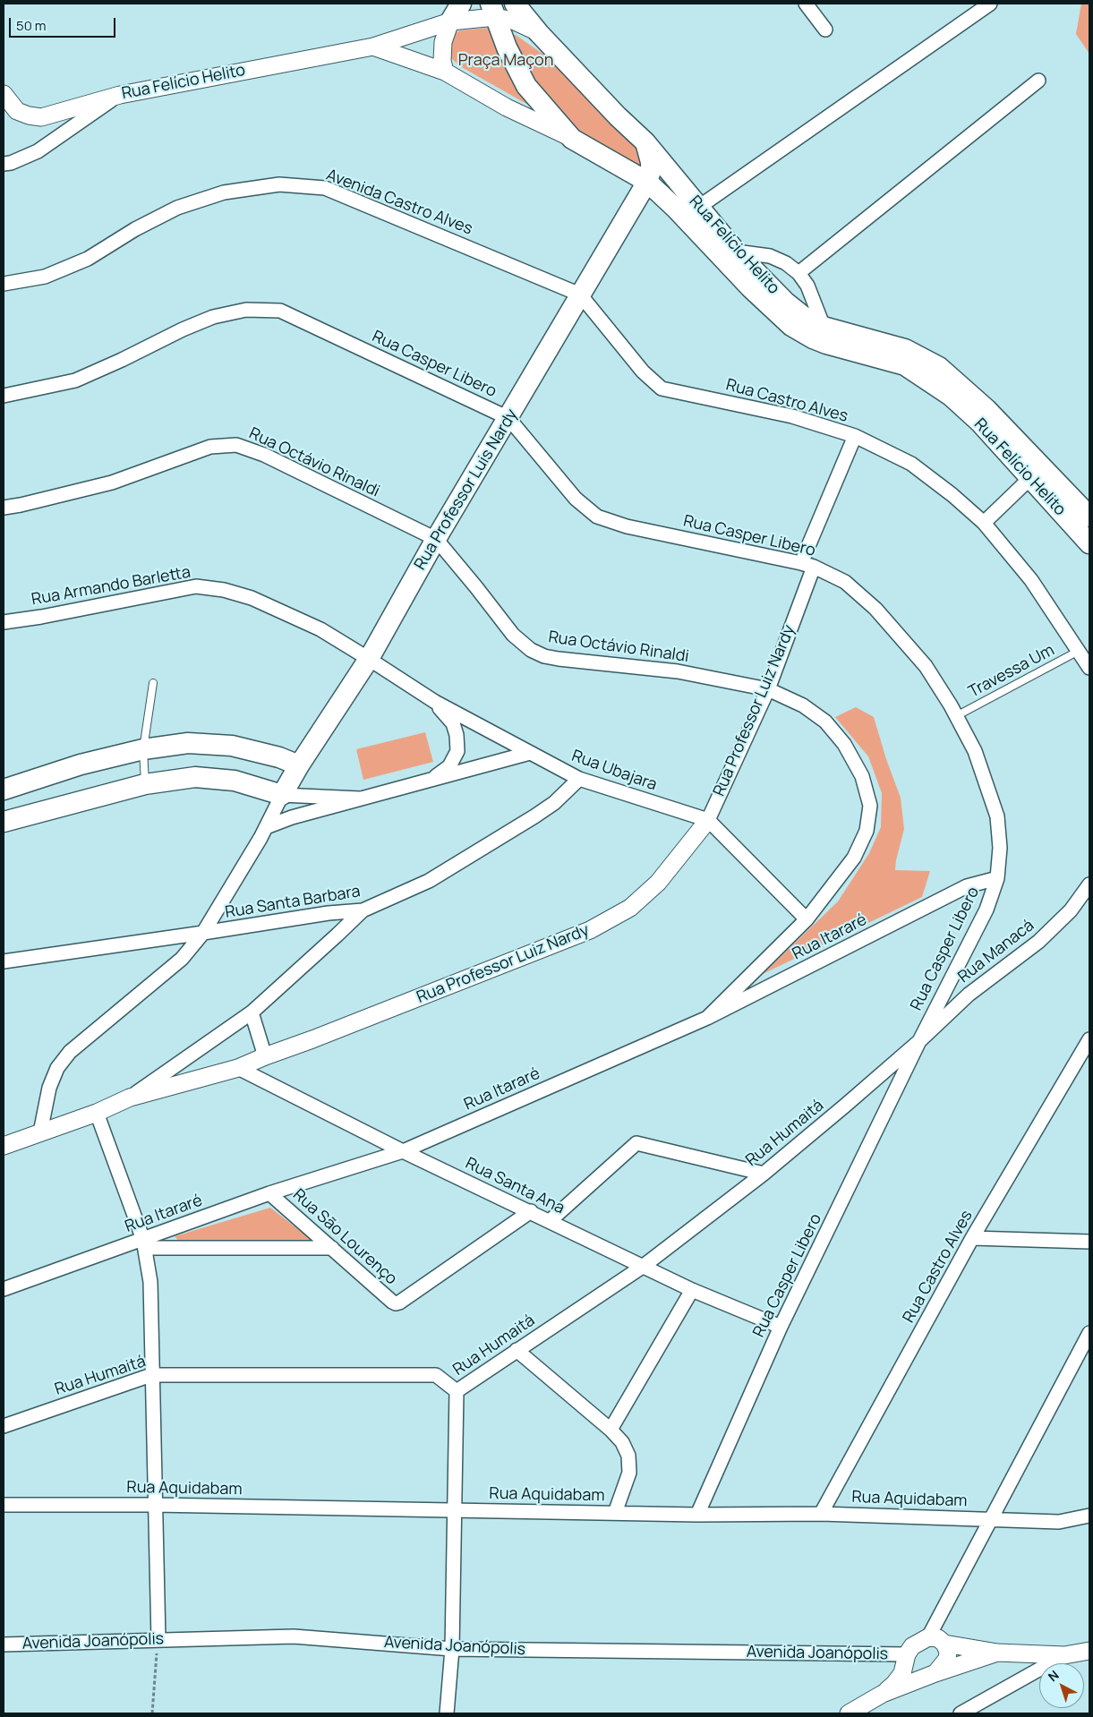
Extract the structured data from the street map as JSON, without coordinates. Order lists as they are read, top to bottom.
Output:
{
  "streets": {
    "main road": ["Rua Felício Helito", "Rua Professor Luis Nardy"],
    "street": [
      "Avenida Castro Alves",
      "Rua Casper Libero",
      "Rua Castro Alves",
      "Rua Octávio Rinaldi",
      "Rua Armando Barletta",
      "Rua Professor Luiz Nardy",
      "Rua Ubajara",
      "Rua Santa Barbara",
      "Rua Itararé",
      "Rua Manacá",
      "Rua Humaitá",
      "Rua Santa Ana",
      "Rua São Lourenço",
      "Rua Aquidabam",
      "Avenida Joanópolis"
    ],
    "lane": ["Travessa Um"]
  },
  "crossings": [
    ["Rua Felício Helito", "Rua Professor Luis Nardy"],
    ["Avenida Castro Alves", "Rua Castro Alves"],
    ["Avenida Castro Alves", "Rua Professor Luis Nardy"],
    ["Rua Casper Libero", "Rua Professor Luis Nardy"],
    ["Rua Casper Libero", "Travessa Um"],
    ["Rua Casper Libero", "Rua Professor Luiz Nardy"],
    ["Rua Casper Libero", "Rua Itararé"],
    ["Rua Casper Libero", "Rua Manacá"],
    ["Rua Casper Libero", "Rua Humaitá"],
    ["Rua Casper Libero", "Rua Santa Ana"],
    ["Rua Casper Libero", "Rua Aquidabam"],
    ["Rua Castro Alves", "Rua Professor Luis Nardy"],
    ["Rua Castro Alves", "Travessa Um"],
    ["Rua Castro Alves", "Rua Professor Luiz Nardy"],
    ["Rua Castro Alves", "Rua Aquidabam"],
    ["Rua Octávio Rinaldi", "Rua Professor Luis Nardy"],
    ["Rua Octávio Rinaldi", "Rua Professor Luiz Nardy"],
    ["Rua Octávio Rinaldi", "Rua Ubajara"],
    ["Rua Octávio Rinaldi", "Rua Itararé"],
    ["Rua Professor Luis Nardy", "Rua Armando Barletta"],
    ["Rua Professor Luis Nardy", "Rua Ubajara"],
    ["Rua Armando Barletta", "Rua Ubajara"],
    ["Rua Professor Luiz Nardy", "Rua Ubajara"],
    ["Rua Professor Luiz Nardy", "Rua Santa Ana"],
    ["Rua Ubajara", "Rua Santa Barbara"],
    ["Rua Itararé", "Rua Santa Ana"],
    ["Rua Itararé", "Rua São Lourenço"],
    ["Rua Manacá", "Rua Humaitá"],
    ["Rua Humaitá", "Rua Santa Ana"],
    ["Rua Santa Ana", "Rua São Lourenço"]
  ],
  "parks": ["Praça Maçon"],
  "scale_bar": "50 m",
  "north": "top left"
}
